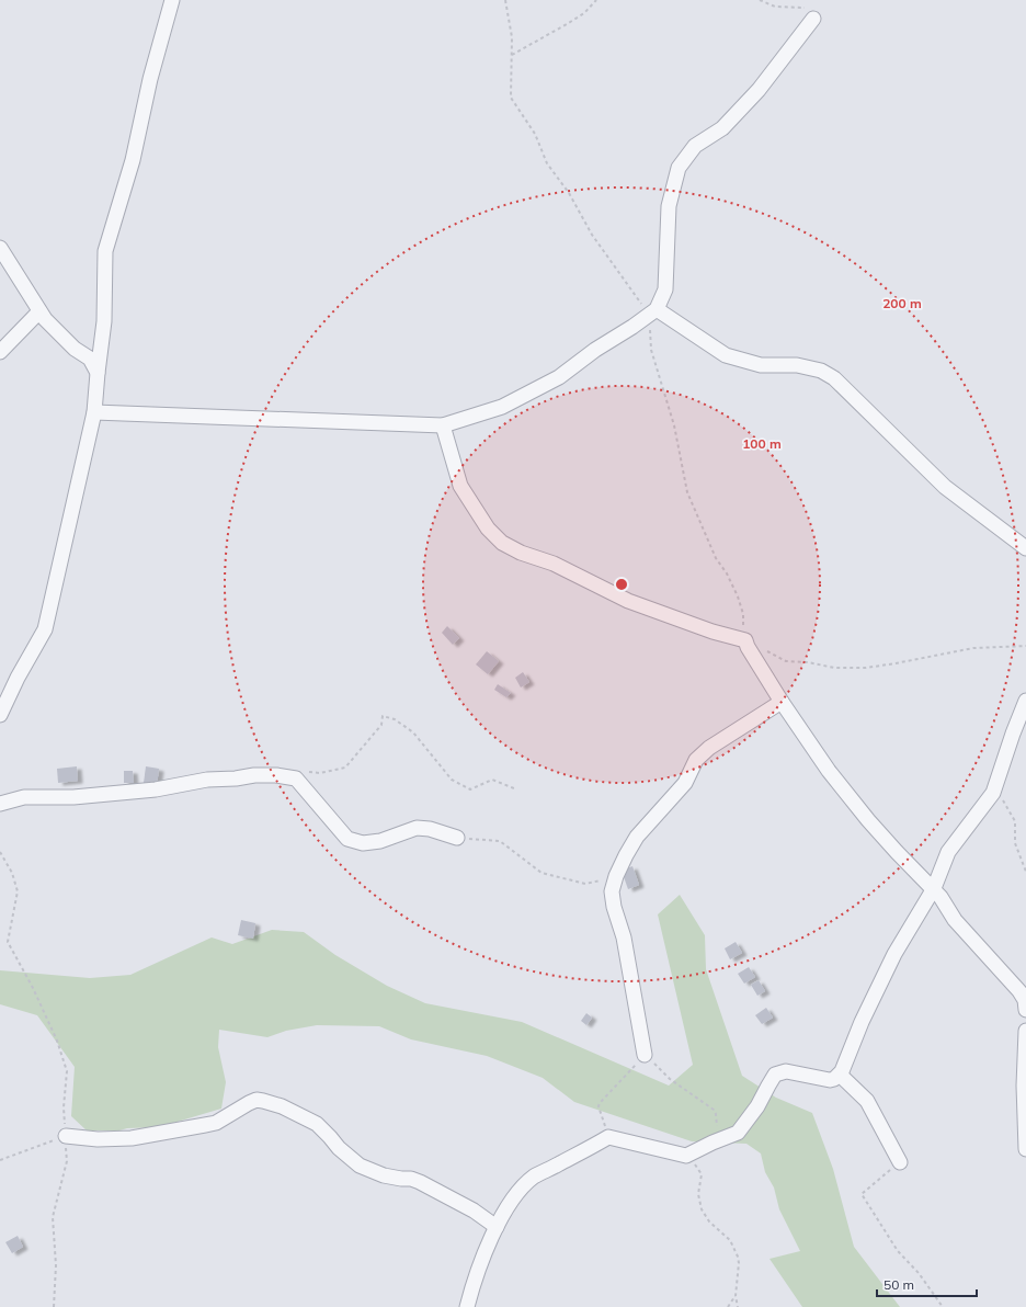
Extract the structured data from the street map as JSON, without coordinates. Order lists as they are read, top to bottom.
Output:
{
  "scale_bar": "50 m",
  "rings": ["200 m", "100 m"]
}
